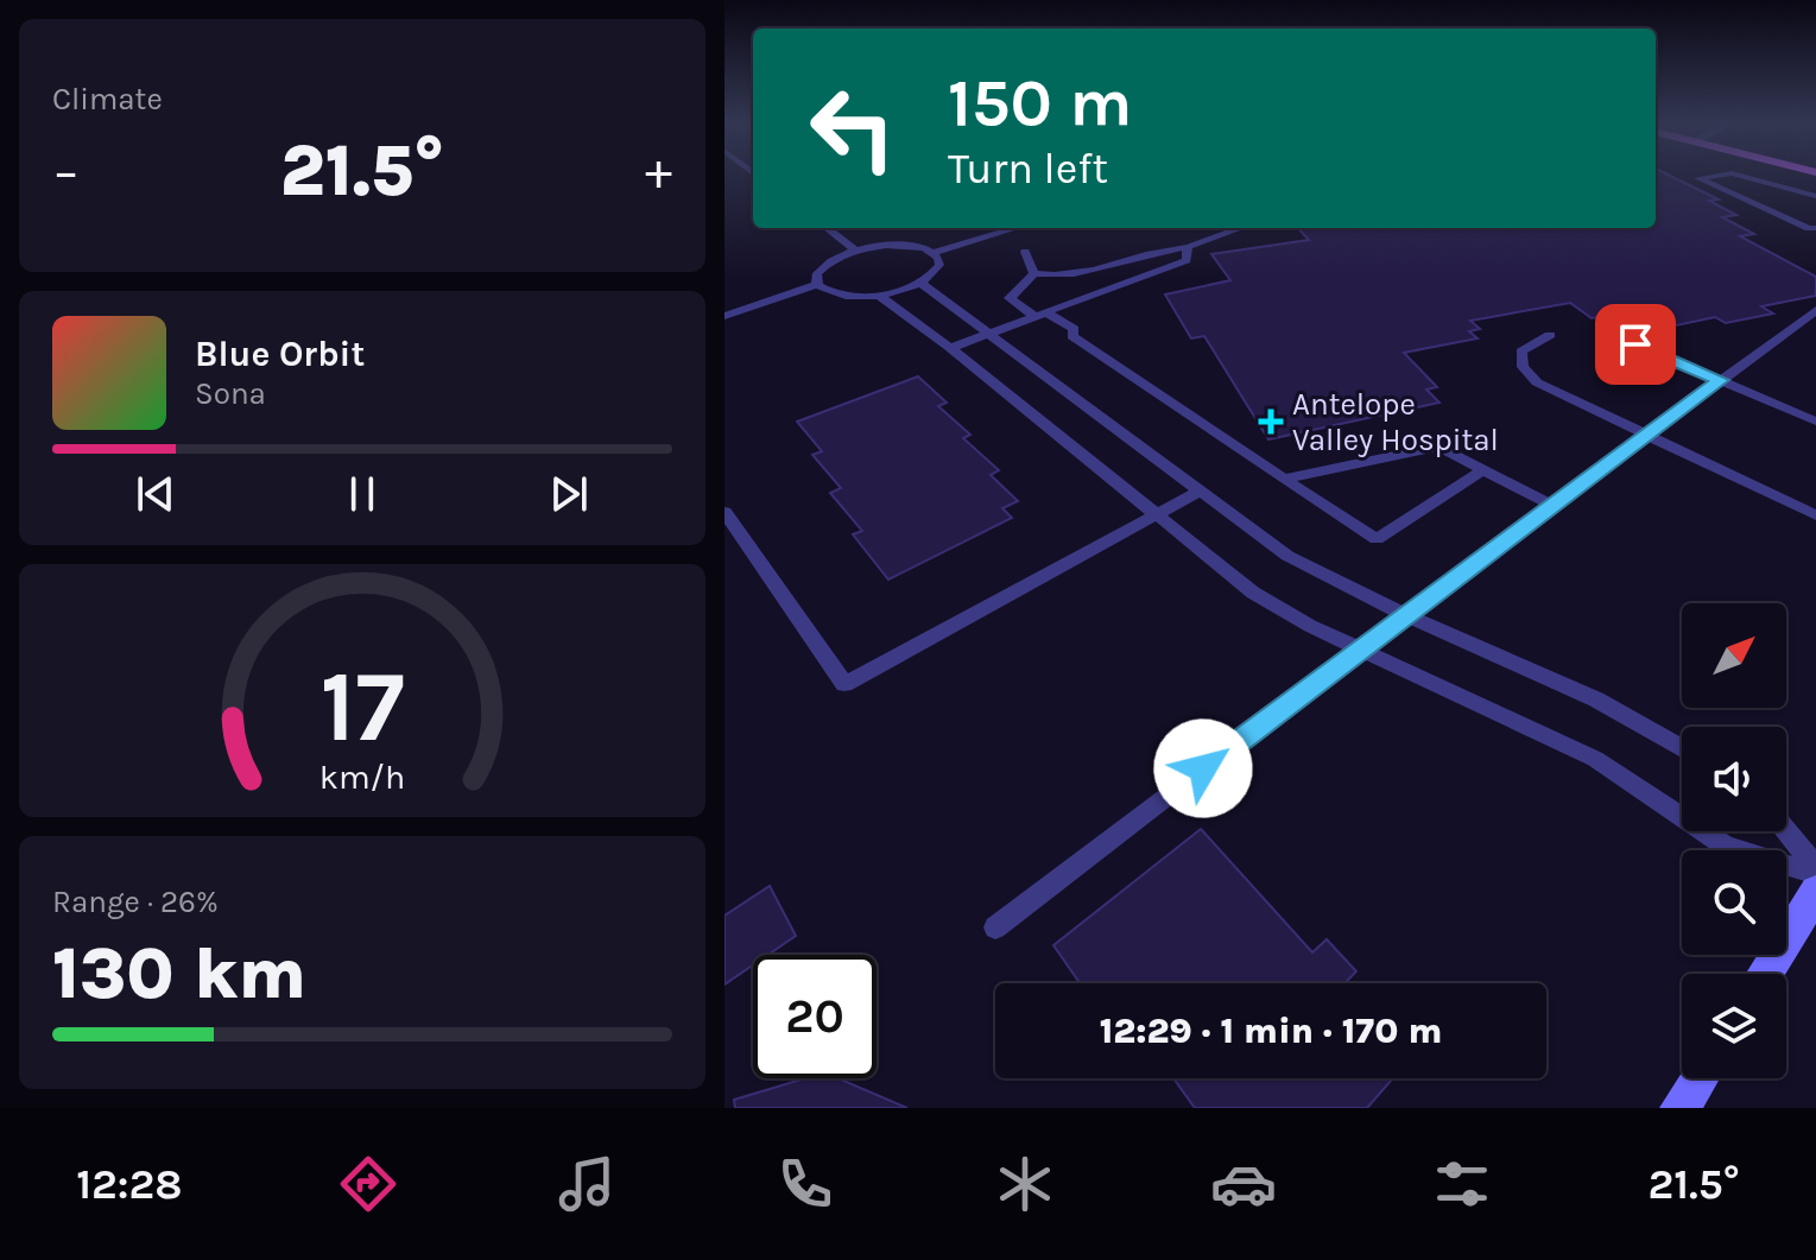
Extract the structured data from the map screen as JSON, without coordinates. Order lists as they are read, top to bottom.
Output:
{
  "places": {
    "health": ["Antelope Valley Hospital"]
  },
  "north": "top right",
  "page": {
    "tile": [
      "Climate",
      ["Range · 26%", "130 km"]
    ],
    "turn": ["150 m", "Turn left"],
    "heat": ["−", "21.5°", "+"],
    "song": ["Blue Orbit", "Sona"],
    "limit": "20",
    "trip": "12:29 · 1 min · 170 m",
    "tabs": ["12:28", "21.5°"],
    "gauge": ["17", "km/h"]
  }
}
